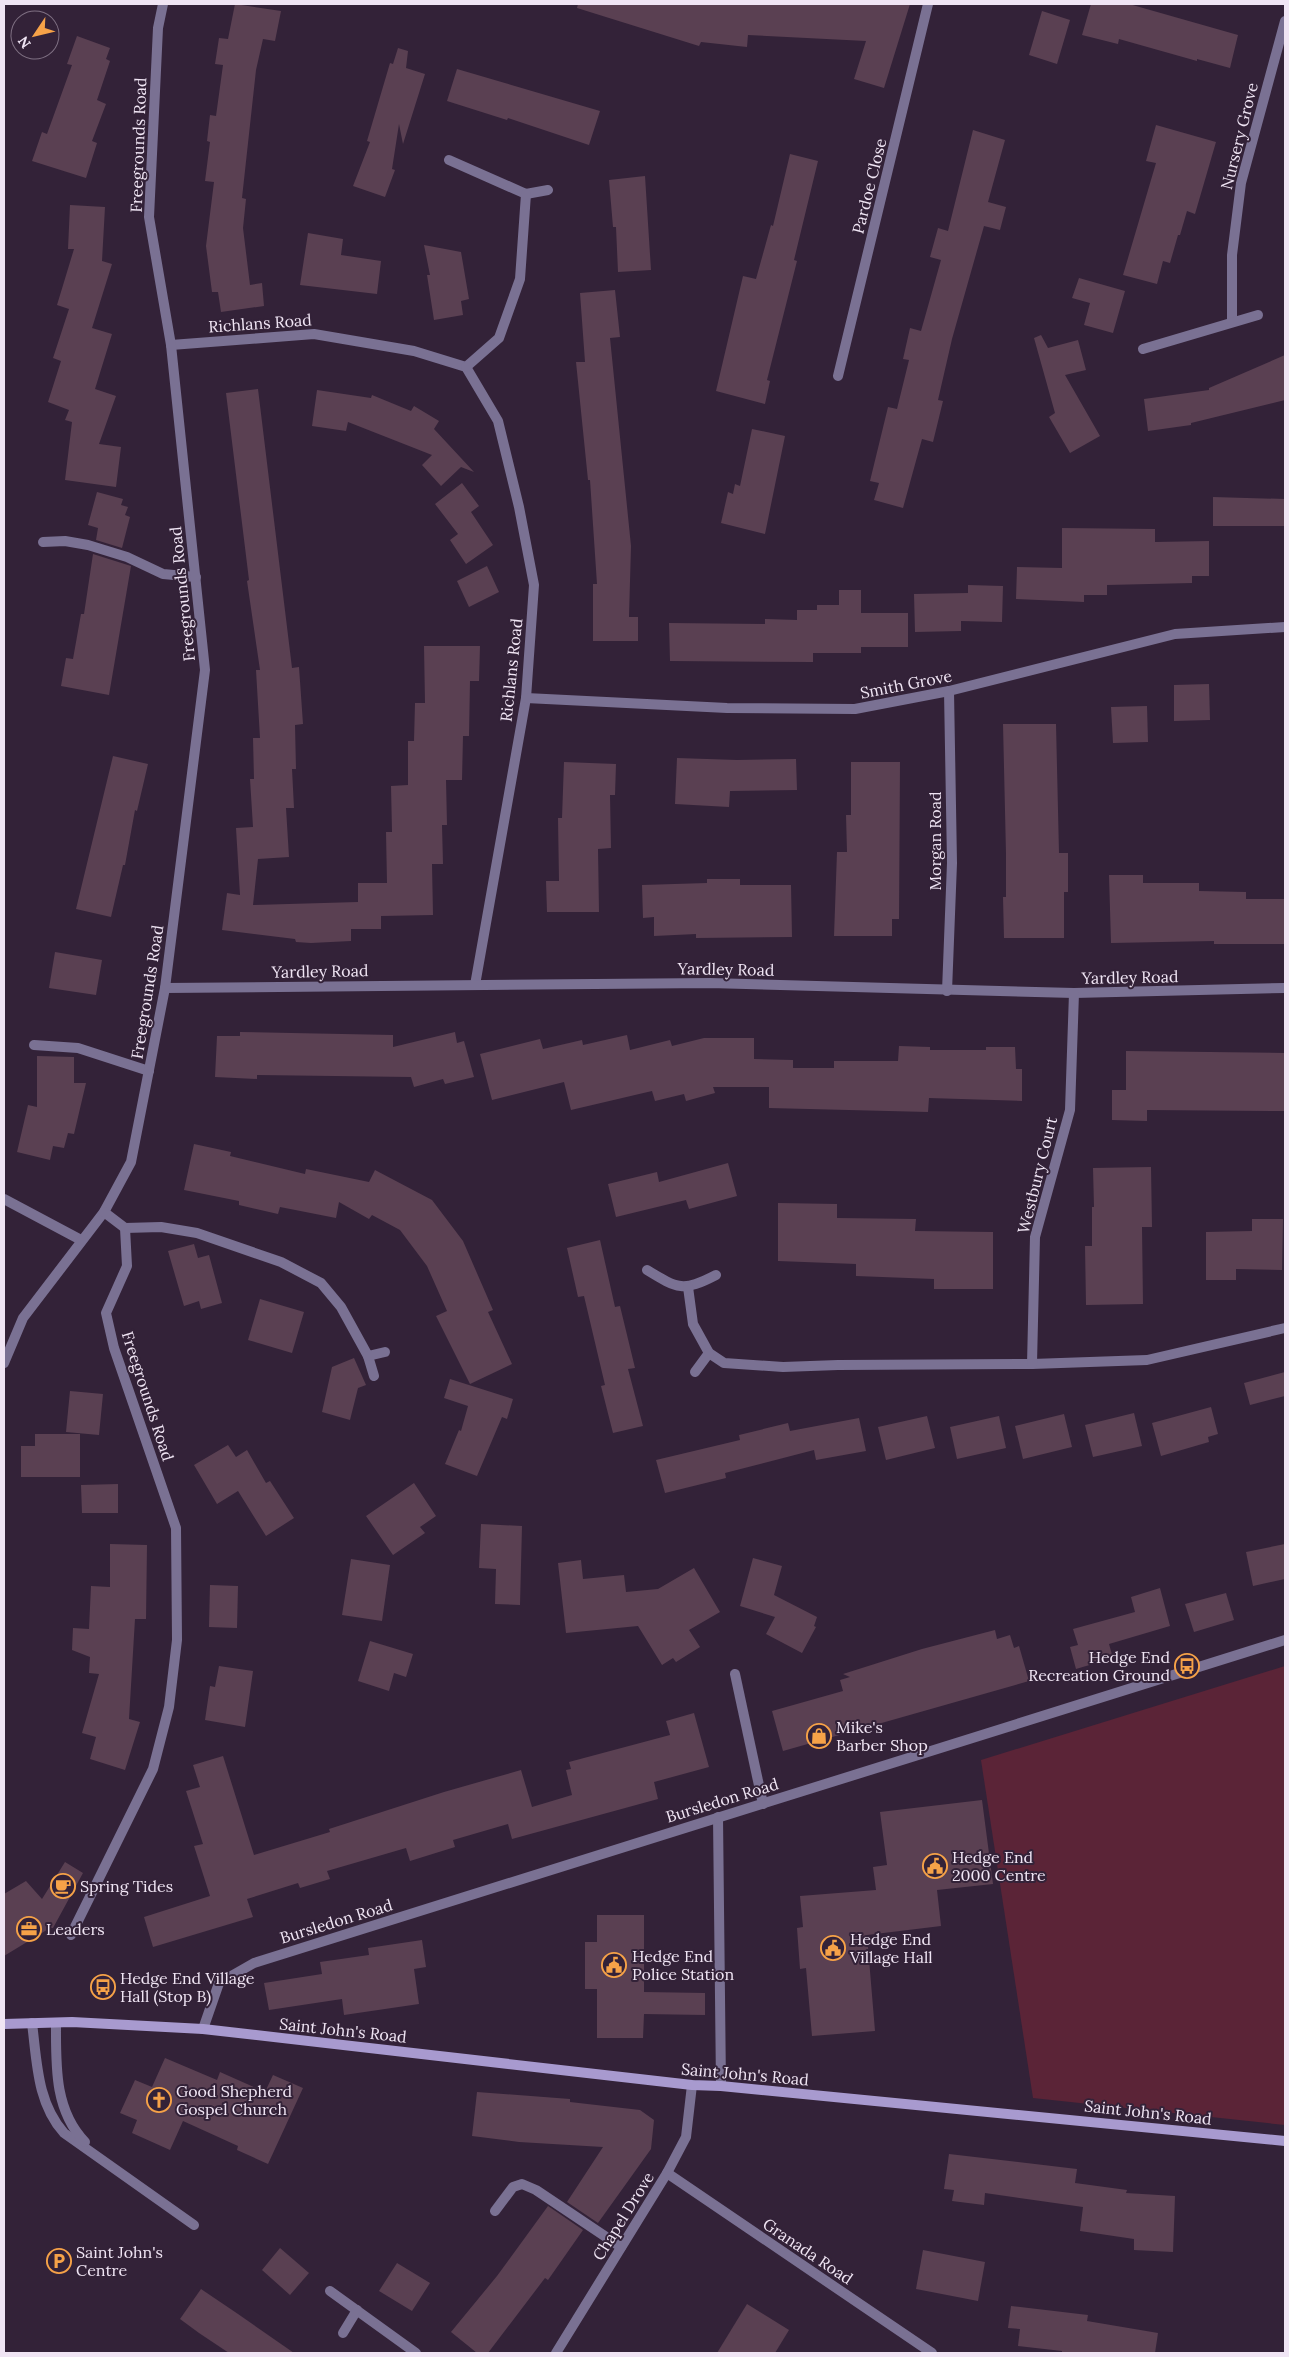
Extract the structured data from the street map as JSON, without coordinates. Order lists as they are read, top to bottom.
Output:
{
  "streets": {
    "main road": ["Saint John's Road"],
    "street": [
      "Nursery Grove",
      "Freegrounds Road",
      "Pardoe Close",
      "Richlans Road",
      "Smith Grove",
      "Morgan Road",
      "Yardley Road",
      "Westbury Court",
      "Bursledon Road",
      "Chapel Drove",
      "Granada Road"
    ]
  },
  "crossings": [
    ["Freegrounds Road", "Richlans Road"],
    ["Freegrounds Road", "Yardley Road"],
    ["Richlans Road", "Smith Grove"],
    ["Richlans Road", "Yardley Road"],
    ["Smith Grove", "Morgan Road"],
    ["Morgan Road", "Yardley Road"],
    ["Yardley Road", "Westbury Court"],
    ["Bursledon Road", "Saint John's Road"],
    ["Saint John's Road", "Chapel Drove"],
    ["Chapel Drove", "Granada Road"]
  ],
  "places": {
    "bus stop": ["Hedge End Recreation Ground", "Hedge End Village Hall (Stop B)"],
    "shop": ["Mike's Barber Shop"],
    "public building": ["Hedge End 2000 Centre", "Hedge End Village Hall", "Hedge End Police Station"],
    "cafe": ["Spring Tides"],
    "office": ["Leaders"],
    "church": ["Good Shepherd Gospel Church"],
    "parking": ["Saint John's Centre"]
  },
  "north": "bottom left"
}
